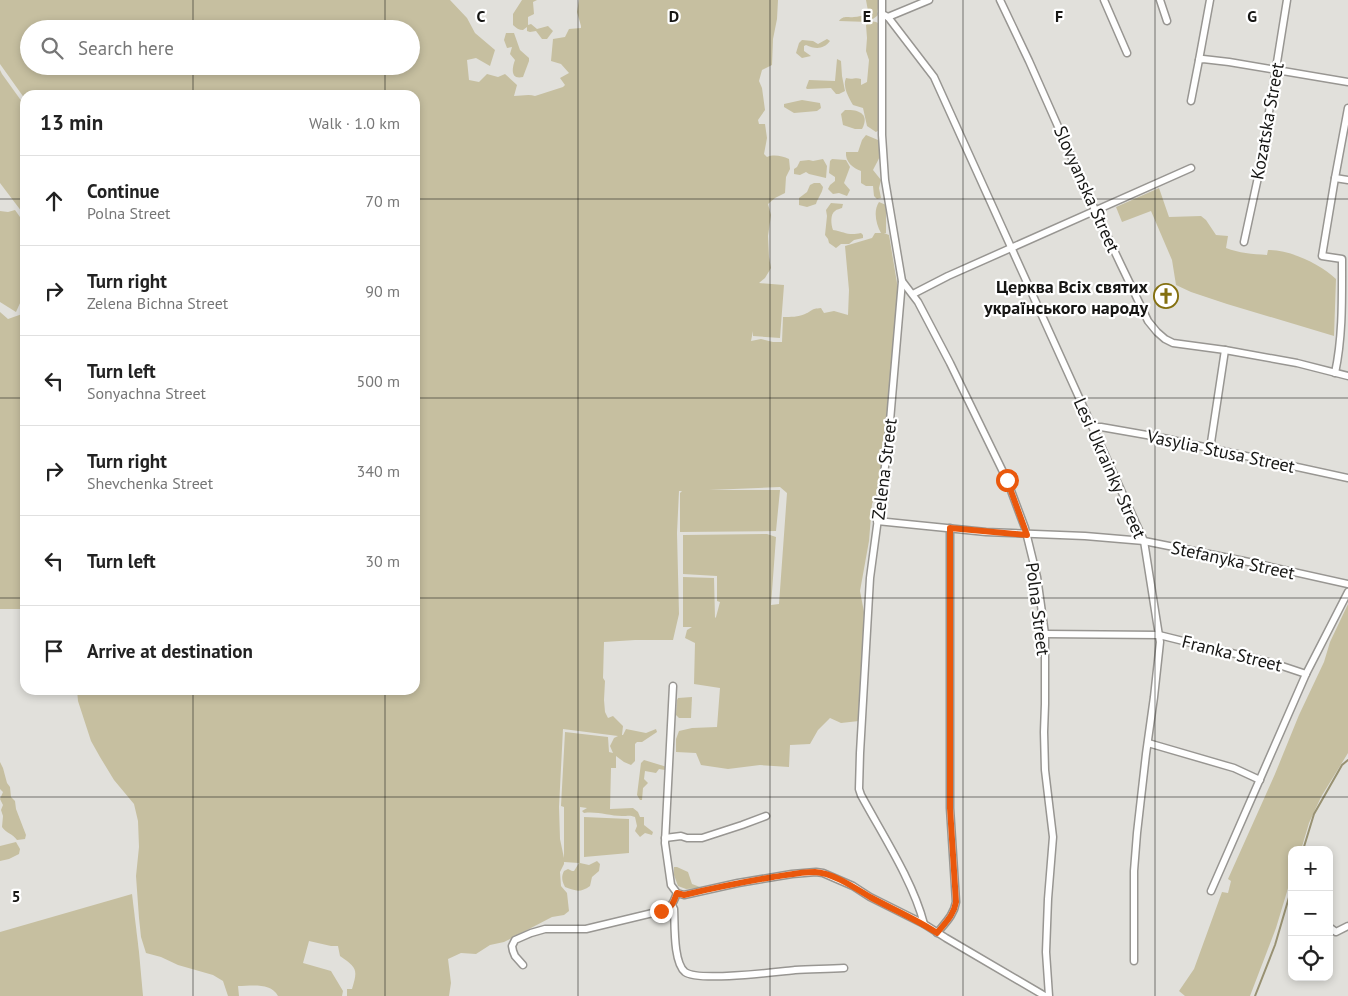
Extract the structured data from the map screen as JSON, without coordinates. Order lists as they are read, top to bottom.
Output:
{
  "streets": {
    "street": [
      "Kozatska Street",
      "Slovyanska Street",
      "Vasylia Stusa Street",
      "Lesi Ukrainky Street",
      "Zelena Street",
      "Stefanyka Street",
      "Polna Street",
      "Franka Street"
    ]
  },
  "crossings": [
    ["Vasylia Stusa Street", "Lesi Ukrainky Street"],
    ["Lesi Ukrainky Street", "Zelena Street"],
    ["Lesi Ukrainky Street", "Stefanyka Street"],
    ["Lesi Ukrainky Street", "Franka Street"],
    ["Zelena Street", "Stefanyka Street"],
    ["Zelena Street", "Polna Street"],
    ["Stefanyka Street", "Polna Street"],
    ["Polna Street", "Franka Street"]
  ],
  "places": {
    "church": ["Церква Всіх святих українського народу"]
  },
  "page": {
    "search": "Search here",
    "heading": ["13 min", "Walk · 1.0 km"],
    "list": [
      ["Continue", "Polna Street", "70 m"],
      ["Turn right", "Zelena Bichna Street", "90 m"],
      ["Turn left", "Sonyachna Street", "500 m"],
      ["Turn right", "Shevchenka Street", "340 m"],
      ["Turn left", "30 m"],
      "Arrive at destination"
    ],
    "map_buttons": ["+", "−"]
  },
  "grid": {
    "columns": [
      "C",
      "D",
      "E",
      "F",
      "G"
    ],
    "rows": ["5"]
  }
}
